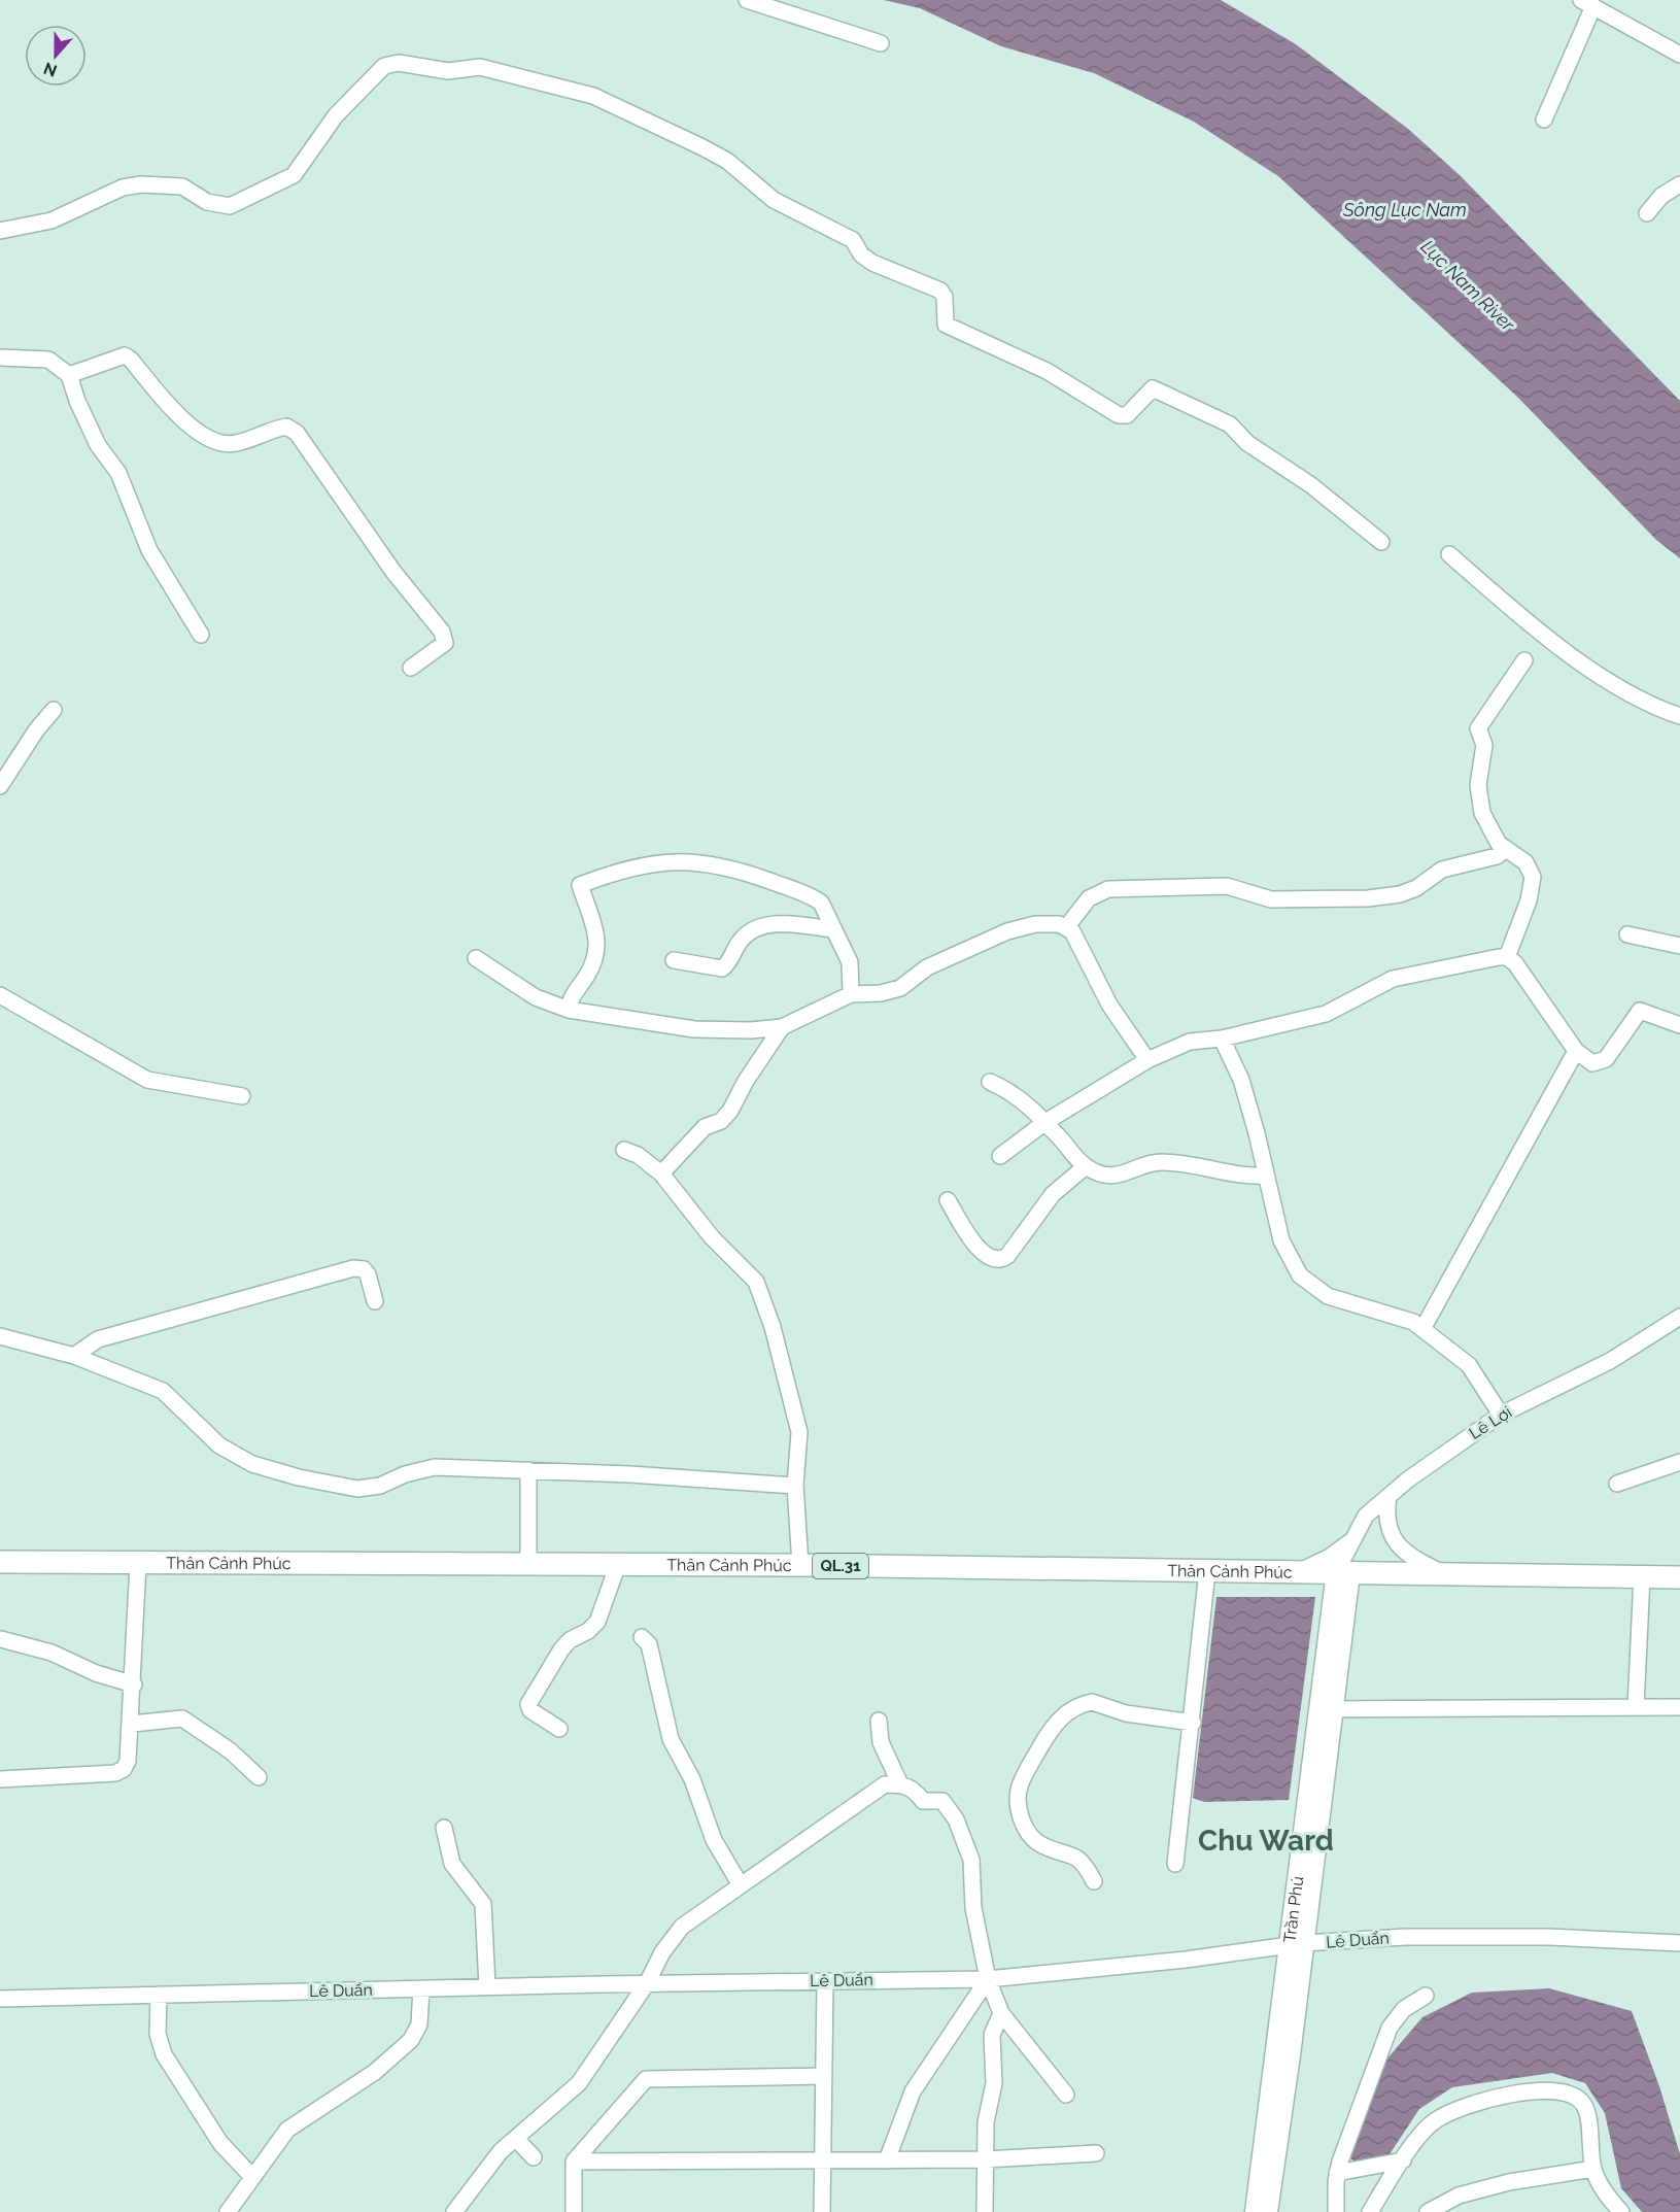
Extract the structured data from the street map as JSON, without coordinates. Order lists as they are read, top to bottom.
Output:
{
  "streets": {
    "highway": ["Thân Cảnh Phúc", "QL.31"],
    "main road": ["Trần Phú"],
    "street": ["Lê Lợi", "Lê Duẩn"]
  },
  "crossings": [
    ["Lê Lợi", "Thân Cảnh Phúc"],
    ["Lê Lợi", "Trần Phú"],
    ["Thân Cảnh Phúc", "Trần Phú"],
    ["Trần Phú", "Lê Duẩn"]
  ],
  "districts": ["Chu Ward"],
  "water": ["Sông Lục Nam", "Lục Nam River"],
  "north": "bottom"
}
